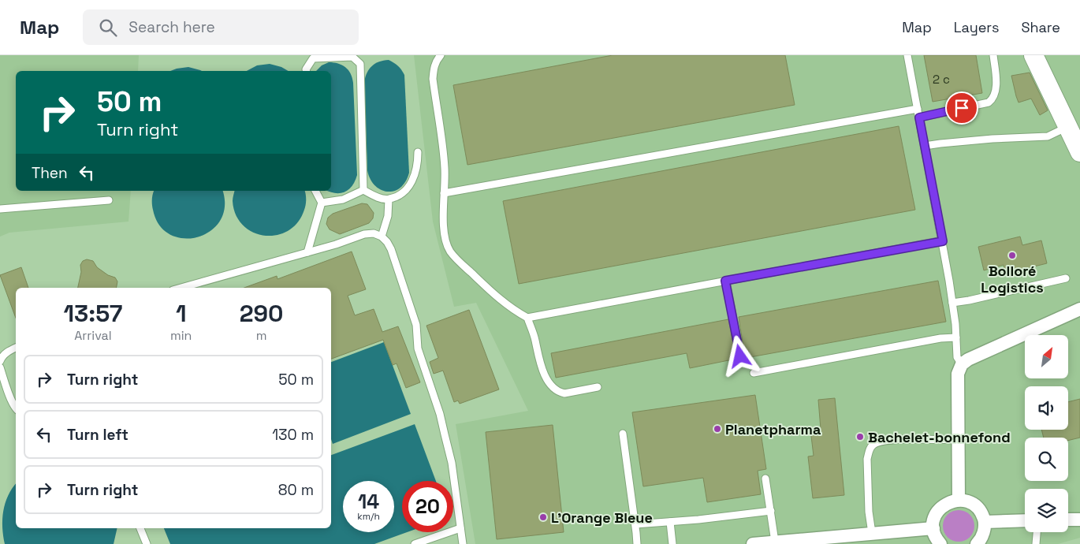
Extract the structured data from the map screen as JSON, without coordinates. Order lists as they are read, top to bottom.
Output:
{
  "places": [
    "Bolloré Logistics",
    "Planetpharma",
    "Bachelet-bonnefond",
    "L'Orange Bleue"
  ],
  "house_numbers": ["2 c"],
  "north": "top right",
  "page": {
    "header": "Map",
    "search": "Search here",
    "nav": ["Map", "Layers", "Share"],
    "turn": ["50 m", "Turn right"],
    "then": "Then",
    "eta": [
      "13:57",
      "Arrival",
      "1",
      "min",
      "290",
      "m"
    ],
    "list": [
      {
        "name": "Turn right",
        "value": "50 m"
      },
      {
        "name": "Turn left",
        "value": "130 m"
      },
      {
        "name": "Turn right",
        "value": "80 m"
      }
    ],
    "speed": "14 km/h",
    "limit": "20"
  }
}
